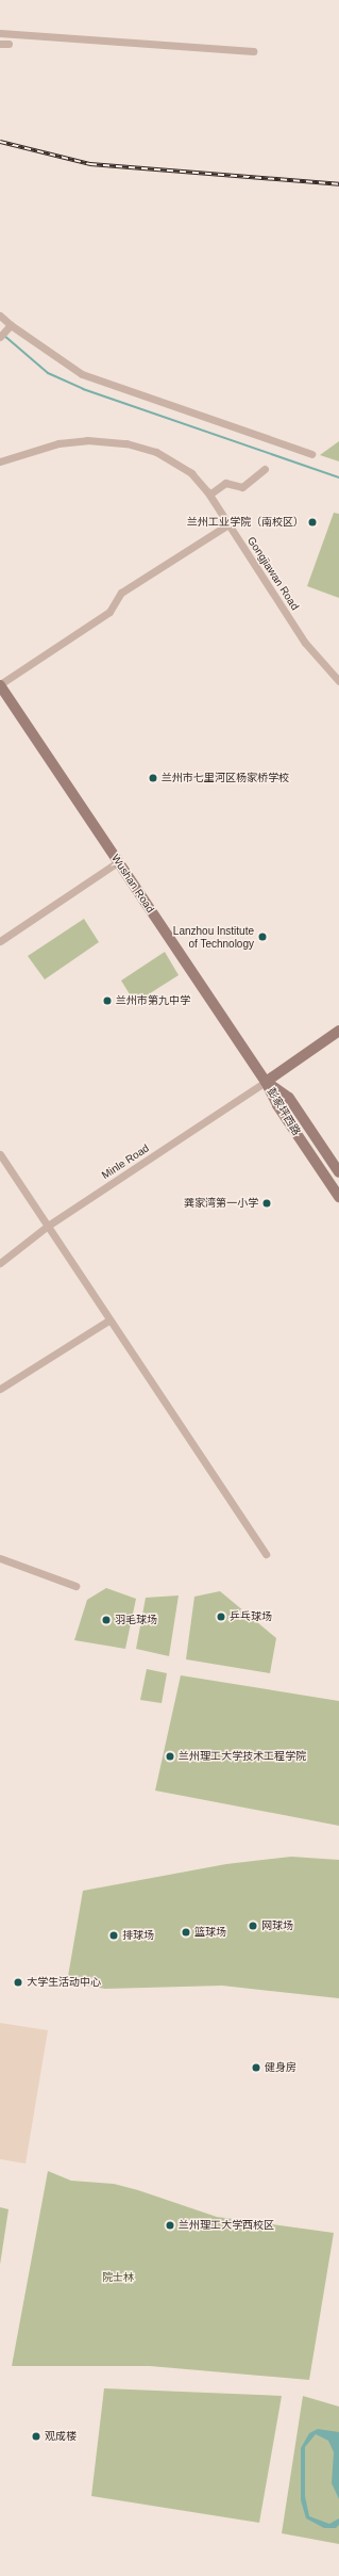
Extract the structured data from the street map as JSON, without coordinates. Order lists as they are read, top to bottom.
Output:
{
  "streets": {
    "main road": ["Wushan Road", "彭家坪西路"],
    "street": ["Gongjiawan Road", "Minle Road"]
  },
  "crossings": [
    ["Wushan Road", "彭家坪西路"],
    ["Wushan Road", "Minle Road"],
    ["彭家坪西路", "Minle Road"]
  ],
  "parks": ["院士林"],
  "places": [
    "兰州工业学院（南校区）",
    "兰州市七里河区杨家桥学校",
    "Lanzhou Institute of Technology",
    "兰州市第九中学",
    "龚家湾第一小学",
    "乒乓球场",
    "羽毛球场",
    "兰州理工大学技术工程学院",
    "网球场",
    "篮球场",
    "排球场",
    "大学生活动中心",
    "健身房",
    "兰州理工大学西校区",
    "观成楼"
  ]
}
